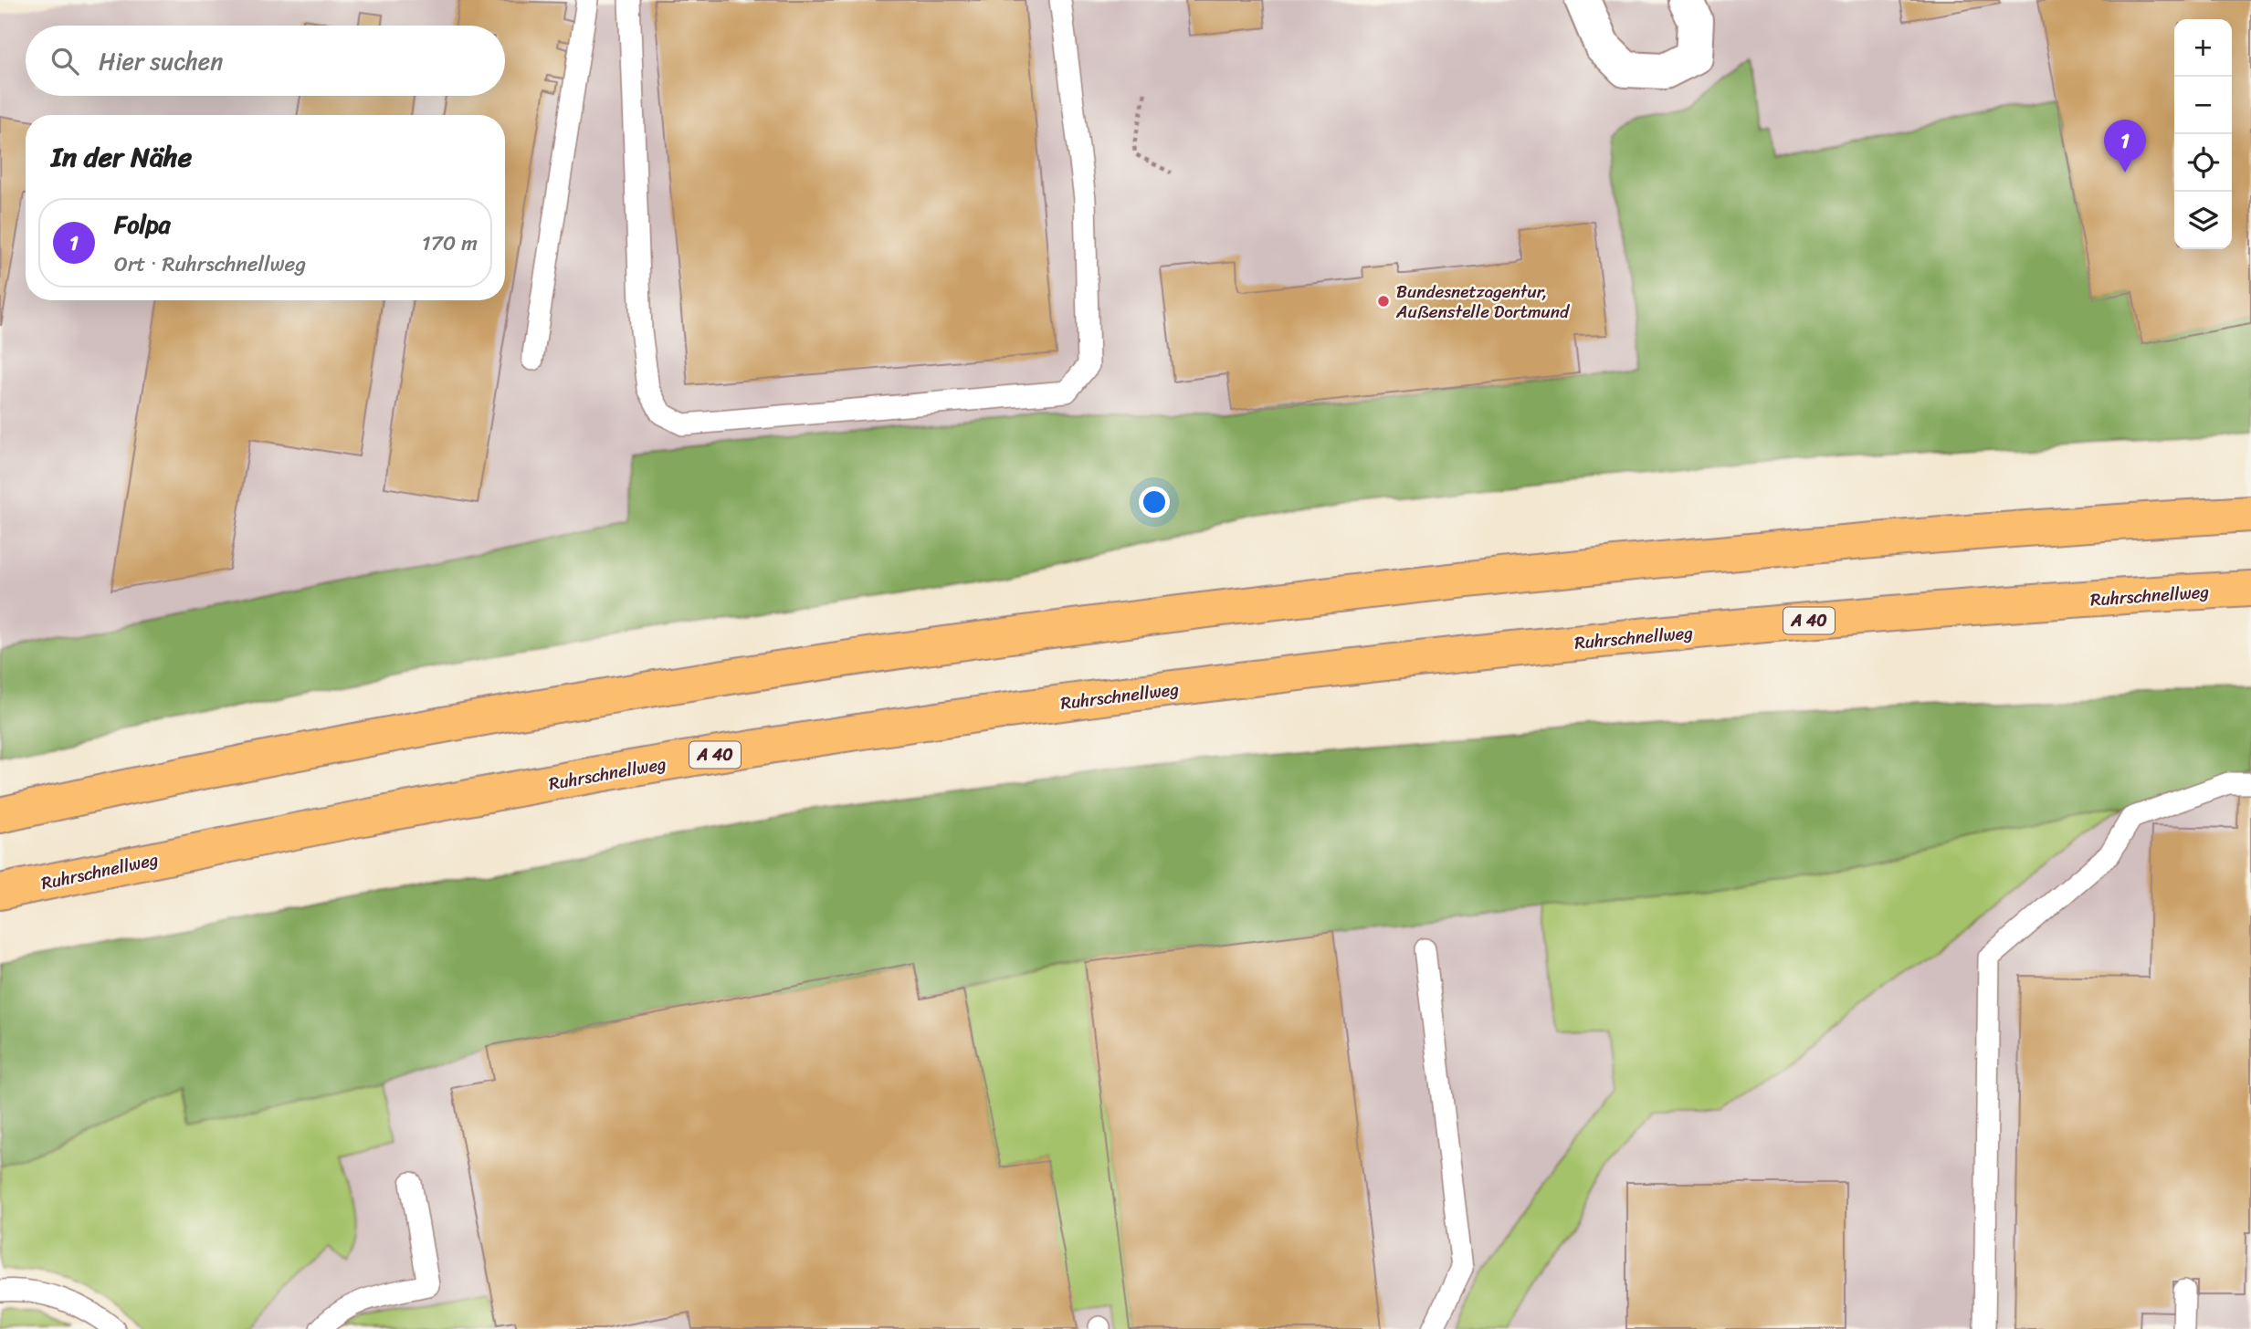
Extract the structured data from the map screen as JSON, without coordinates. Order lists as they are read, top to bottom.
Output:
{
  "streets": {
    "highway": ["Ruhrschnellweg", "A 40"]
  },
  "places": ["Bundesnetzagentur, Außenstelle Dortmund"],
  "page": {
    "map_buttons": ["+", "−"],
    "search": "Hier suchen",
    "heading": "In der Nähe",
    "pins": "1",
    "list": [
      {
        "mark": "1",
        "name": "Folpa",
        "note": "Ort · Ruhrschnellweg",
        "value": "170 m"
      }
    ]
  }
}
